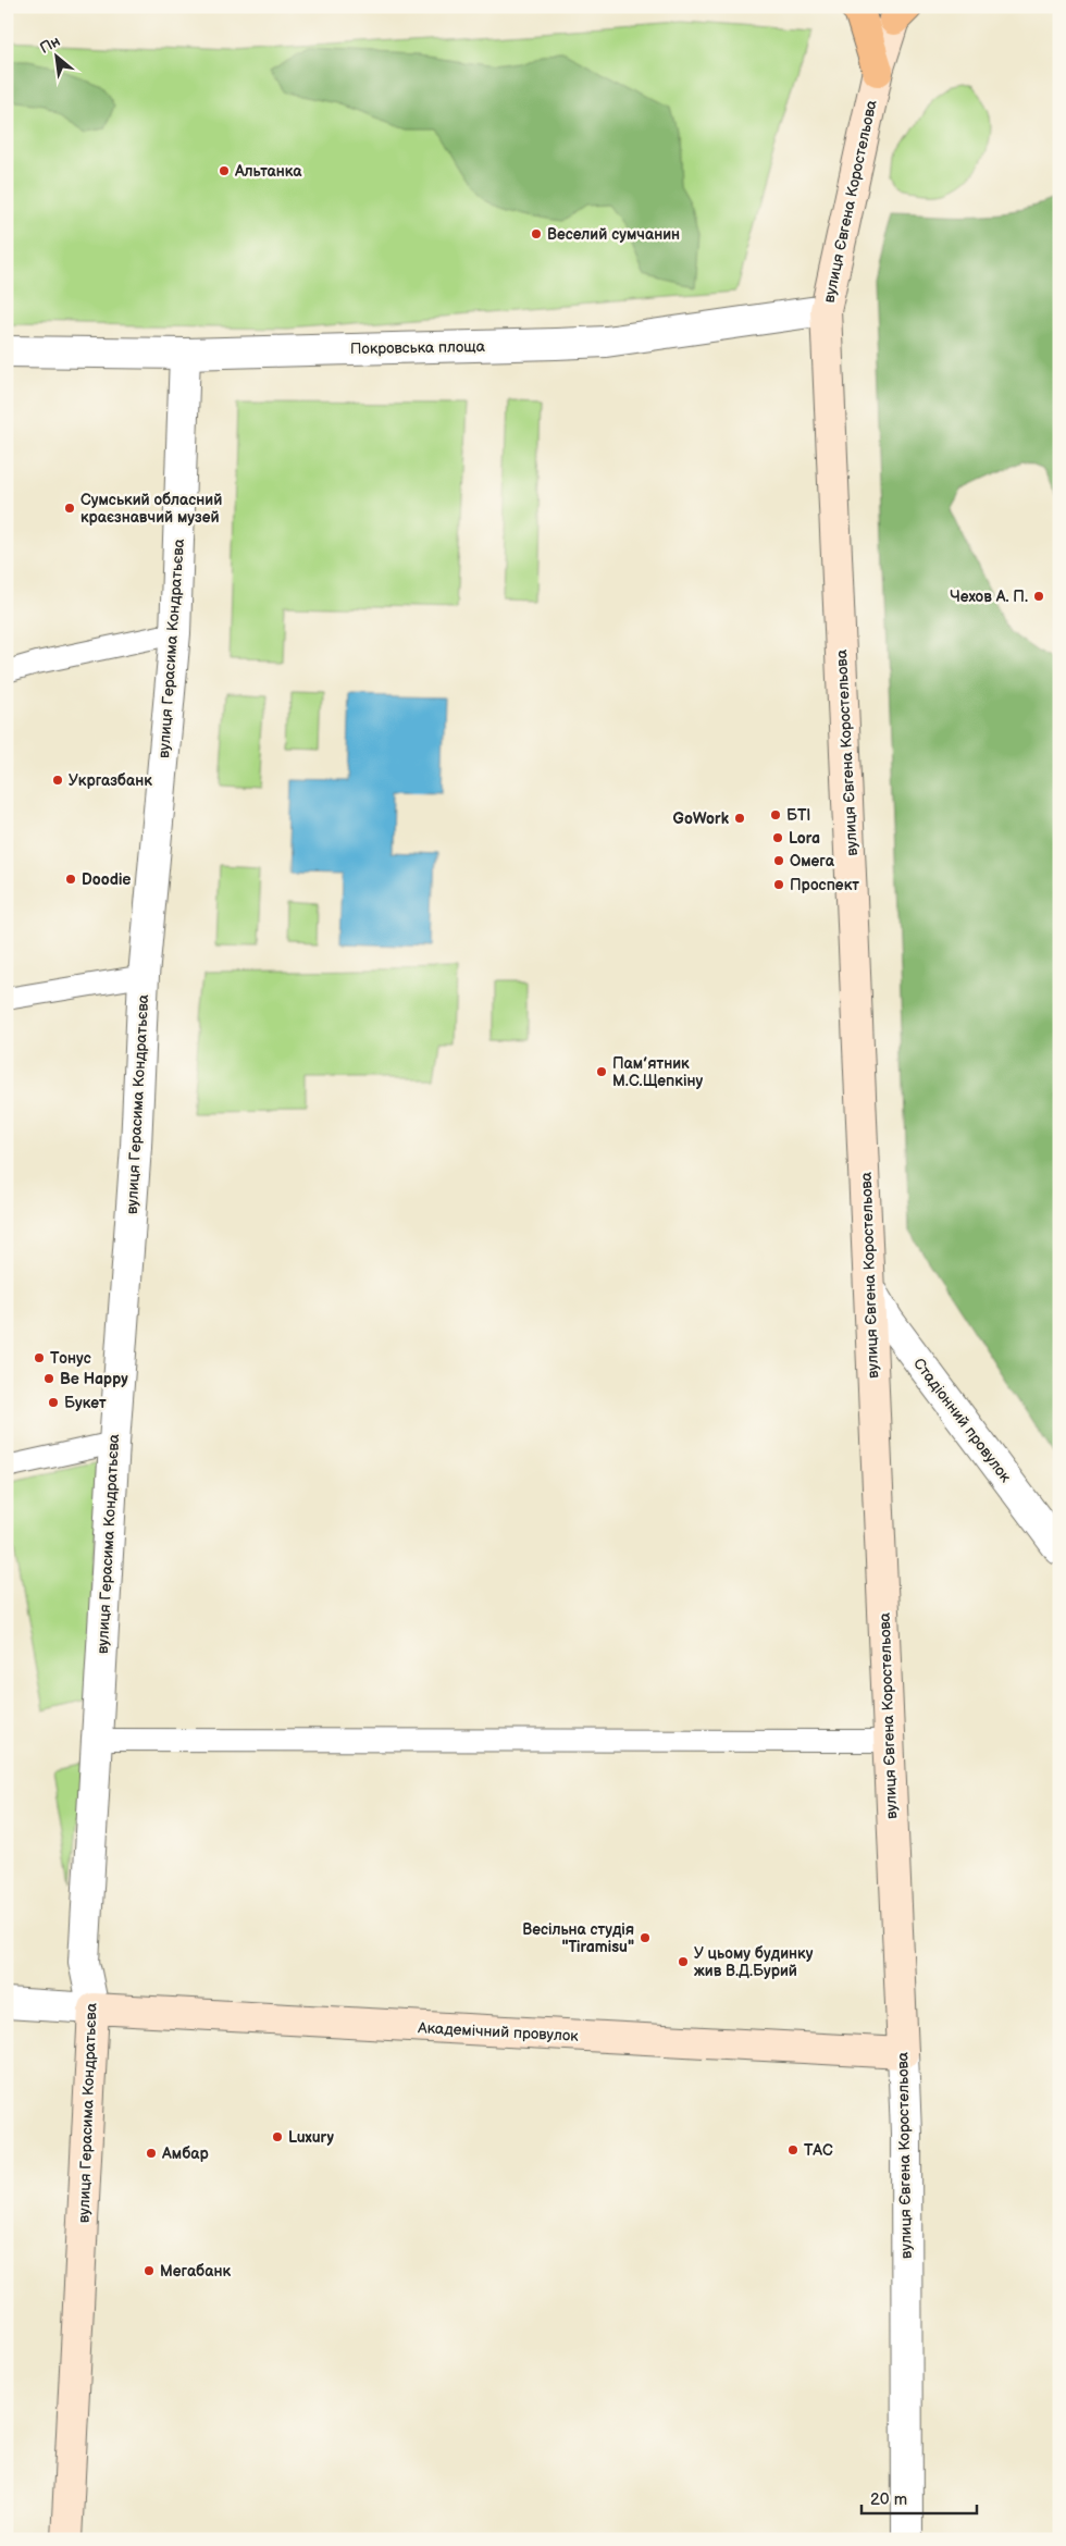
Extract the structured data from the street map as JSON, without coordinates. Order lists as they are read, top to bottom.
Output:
{
  "streets": {
    "street": [
      "вулиця Євгена Коростельова",
      "Покровська площа",
      "вулиця Герасима Кондратьєва",
      "Стадіонний провулок",
      "Академічний провулок"
    ]
  },
  "crossings": [
    ["вулиця Євгена Коростельова", "Покровська площа"],
    ["вулиця Євгена Коростельова", "Стадіонний провулок"],
    ["вулиця Євгена Коростельова", "Академічний провулок"],
    ["Покровська площа", "вулиця Герасима Кондратьєва"],
    ["вулиця Герасима Кондратьєва", "Академічний провулок"]
  ],
  "places": [
    "Альтанка",
    "Веселий сумчанин",
    "Сумський обласний краєзнавчий музей",
    "Чехов А. П.",
    "Укргазбанк",
    "БТІ",
    "GoWork",
    "Lora",
    "Омега",
    "Doodie",
    "Проспект",
    "Пам’ятник М.С.Щепкіну",
    "Тонус",
    "Be Happy",
    "Букет",
    "Весільна студія \"Tiramisu\"",
    "У цьому будинку жив В.Д.Бурий",
    "Luxury",
    "ТАС",
    "Амбар",
    "Мегабанк"
  ],
  "scale_bar": "20 m",
  "north": "top left"
}
